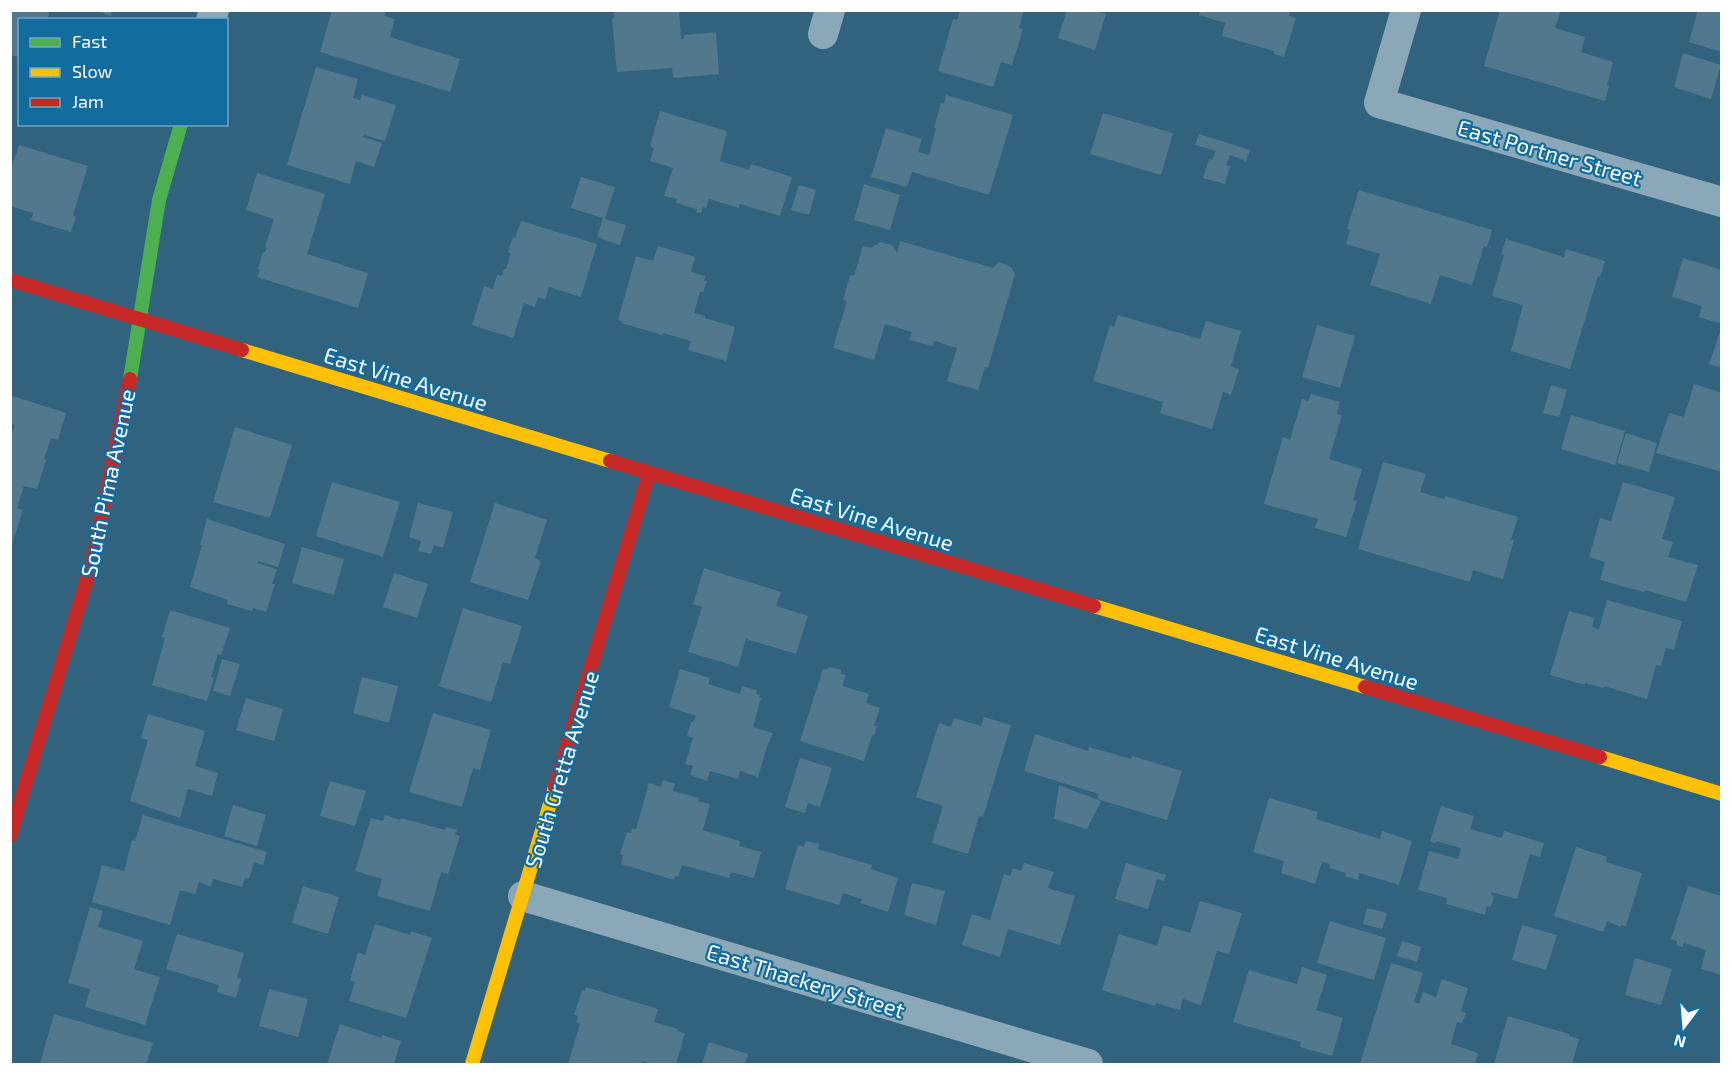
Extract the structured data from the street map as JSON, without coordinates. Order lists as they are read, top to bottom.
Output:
{
  "streets": {
    "street": [
      "East Portner Street",
      "East Vine Avenue",
      "South Pima Avenue",
      "South Gretta Avenue",
      "East Thackery Street"
    ]
  },
  "crossings": [
    ["East Vine Avenue", "South Pima Avenue"],
    ["East Vine Avenue", "South Gretta Avenue"],
    ["South Gretta Avenue", "East Thackery Street"]
  ],
  "legend": ["Fast", "Slow", "Jam"],
  "north": "bottom"
}
